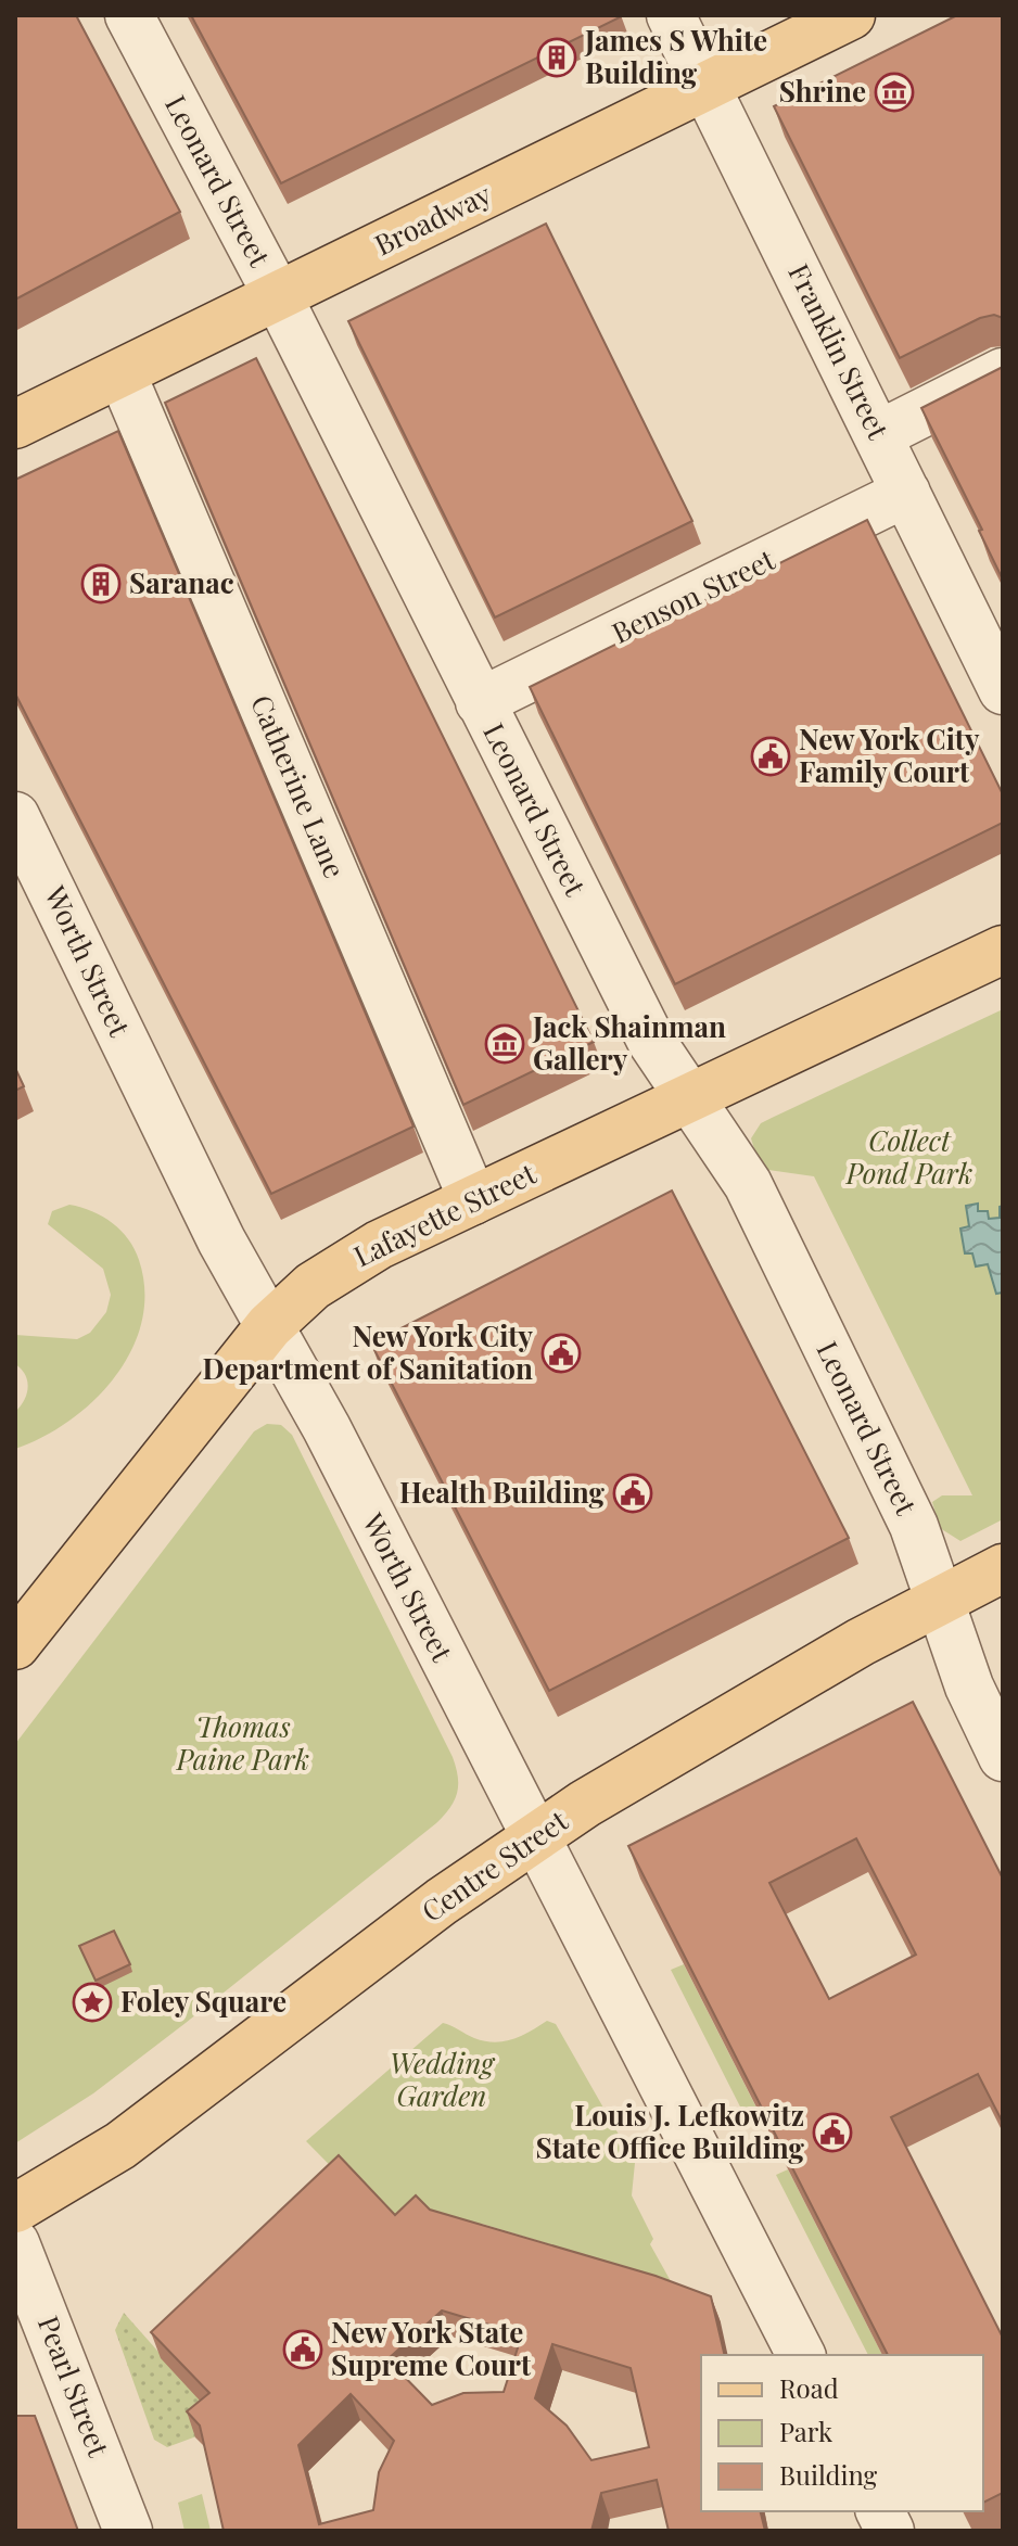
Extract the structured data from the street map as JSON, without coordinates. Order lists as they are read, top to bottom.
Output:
{
  "streets": {
    "main road": ["Broadway", "Lafayette Street", "Centre Street"],
    "street": [
      "Leonard Street",
      "Franklin Street",
      "Benson Street",
      "Catherine Lane",
      "Worth Street",
      "Pearl Street"
    ]
  },
  "crossings": [
    ["Leonard Street", "Broadway"],
    ["Leonard Street", "Benson Street"],
    ["Leonard Street", "Lafayette Street"],
    ["Leonard Street", "Centre Street"],
    ["Broadway", "Franklin Street"],
    ["Broadway", "Catherine Lane"],
    ["Franklin Street", "Benson Street"],
    ["Catherine Lane", "Lafayette Street"],
    ["Worth Street", "Lafayette Street"],
    ["Worth Street", "Centre Street"]
  ],
  "parks": ["Collect Pond Park", "Thomas Paine Park", "Wedding Garden"],
  "places": {
    "building": ["James S White Building", "Saranac"],
    "museum": ["Shrine", "Jack Shainman Gallery"],
    "public building": [
      "New York City Family Court",
      "New York City Department of Sanitation",
      "Health Building",
      "Louis J. Lefkowitz State Office Building",
      "New York State Supreme Court"
    ],
    "place": ["Foley Square"]
  },
  "legend": ["Road", "Park", "Building"]
}
